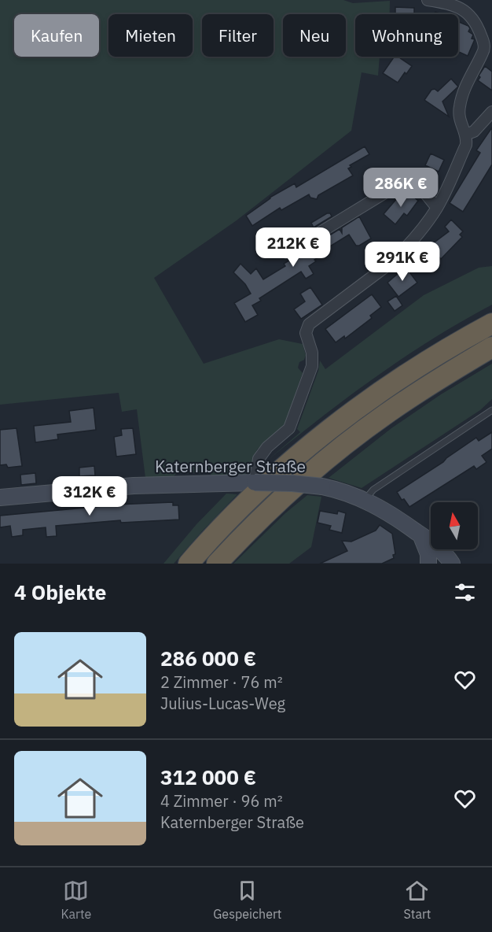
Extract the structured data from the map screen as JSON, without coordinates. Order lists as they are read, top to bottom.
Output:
{
  "streets": {
    "street": ["Katernberger Straße"]
  },
  "north": "top",
  "page": {
    "chip": [
      "Kaufen",
      "Mieten",
      "Filter",
      "Neu",
      "Wohnung"
    ],
    "price": [
      "286K €",
      "212K €",
      "291K €",
      "312K €"
    ],
    "heading": "4 Objekte",
    "list": [
      {
        "name": "286 000 €",
        "note": "2 Zimmer · 76 m² · Julius-Lucas-Weg"
      },
      {
        "name": "312 000 €",
        "note": "4 Zimmer · 96 m² · Katernberger Straße"
      }
    ],
    "tabs": ["Karte", "Gespeichert", "Start"]
  }
}
